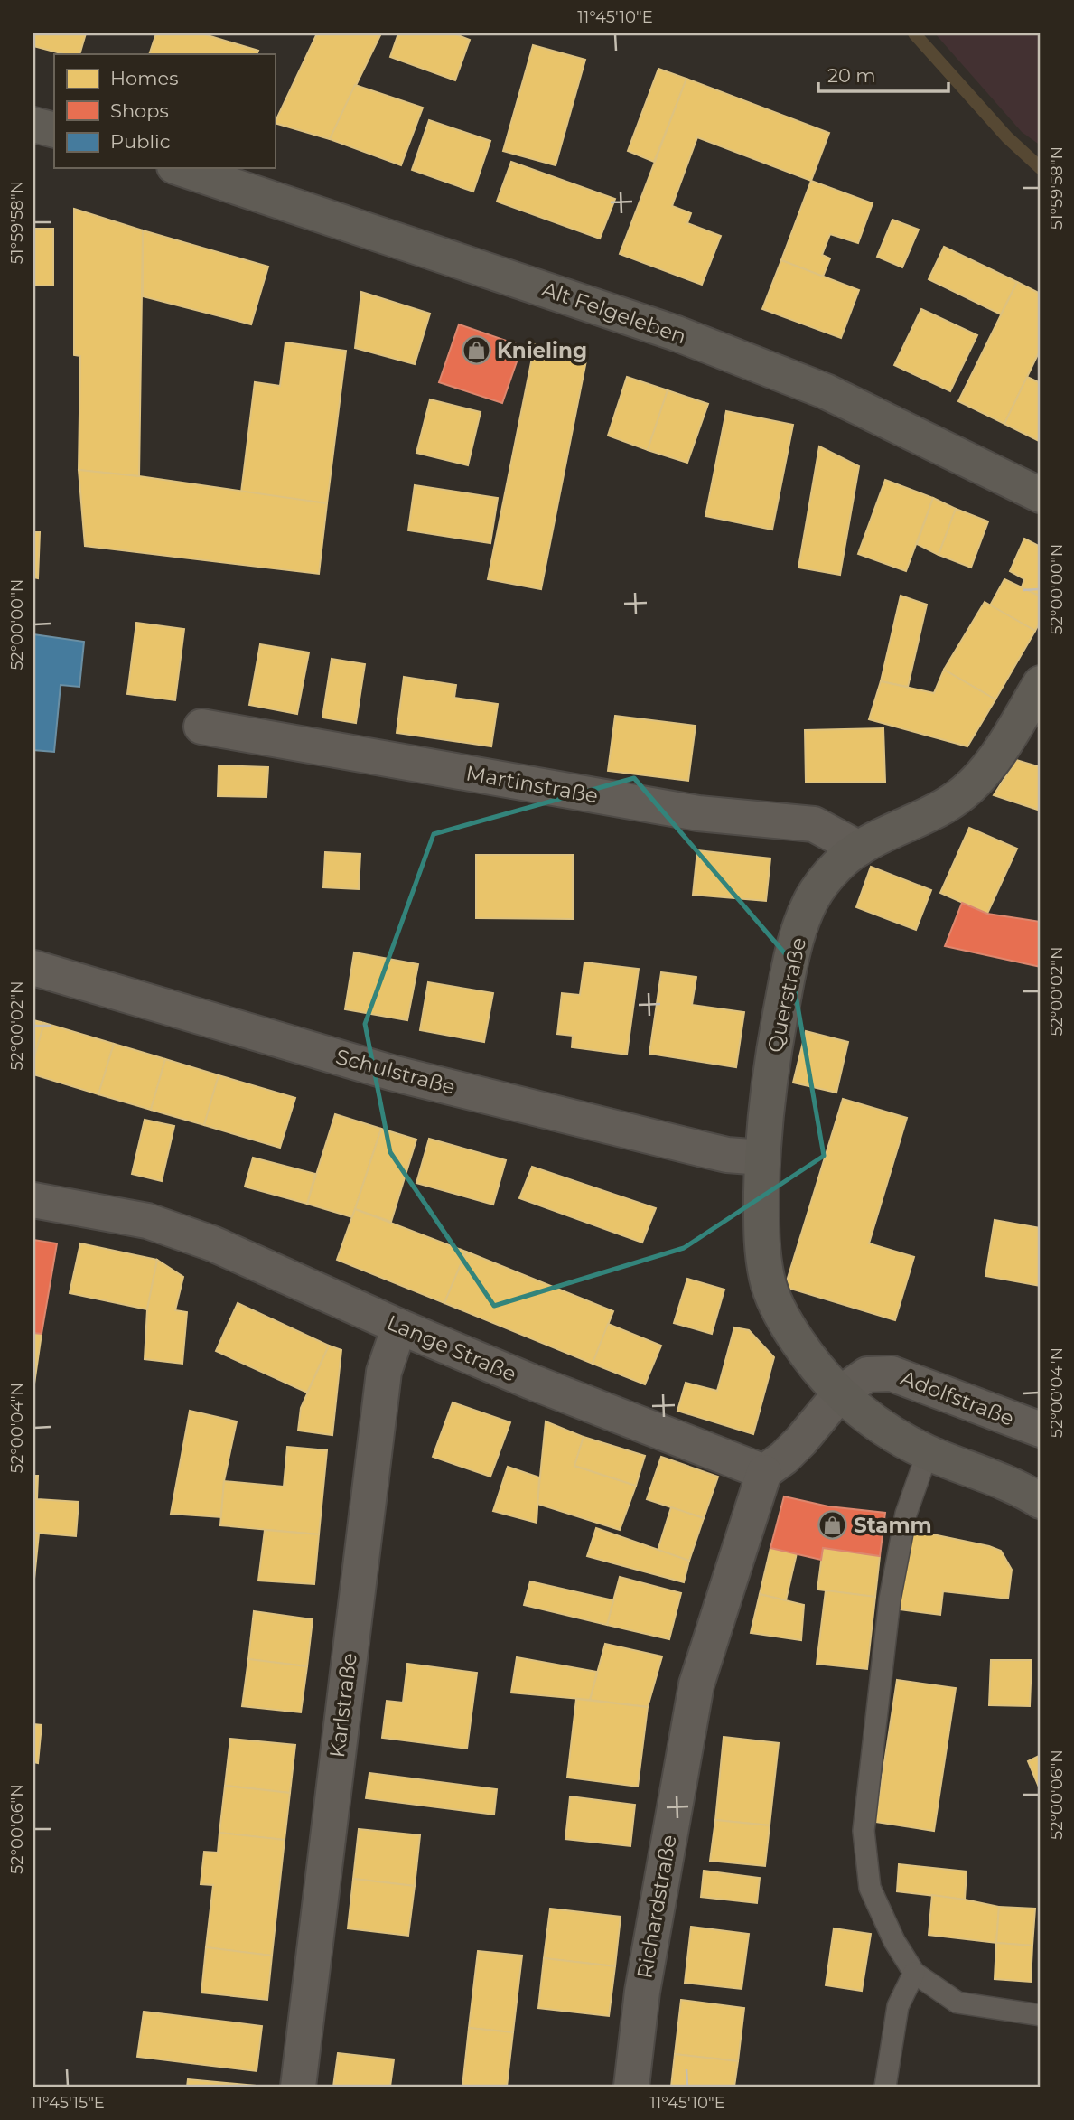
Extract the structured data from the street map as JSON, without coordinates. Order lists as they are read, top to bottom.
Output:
{
  "streets": {
    "street": [
      "Alt Felgeleben",
      "Martinstraße",
      "Querstraße",
      "Schulstraße",
      "Lange Straße",
      "Adolfstraße",
      "Karlstraße",
      "Richardstraße"
    ]
  },
  "crossings": [
    ["Martinstraße", "Querstraße"],
    ["Querstraße", "Schulstraße"],
    ["Querstraße", "Adolfstraße"],
    ["Lange Straße", "Karlstraße"],
    ["Lange Straße", "Richardstraße"]
  ],
  "places": {
    "shop": ["Knieling", "Stamm"]
  },
  "legend": ["Homes", "Shops", "Public"],
  "scale_bar": "20 m",
  "coordinates": [
    "11°45'10\"E",
    "51°59'58\"N",
    "52°00'00\"N",
    "52°00'02\"N",
    "52°00'04\"N",
    "52°00'06\"N",
    "11°45'15\"E"
  ]
}
